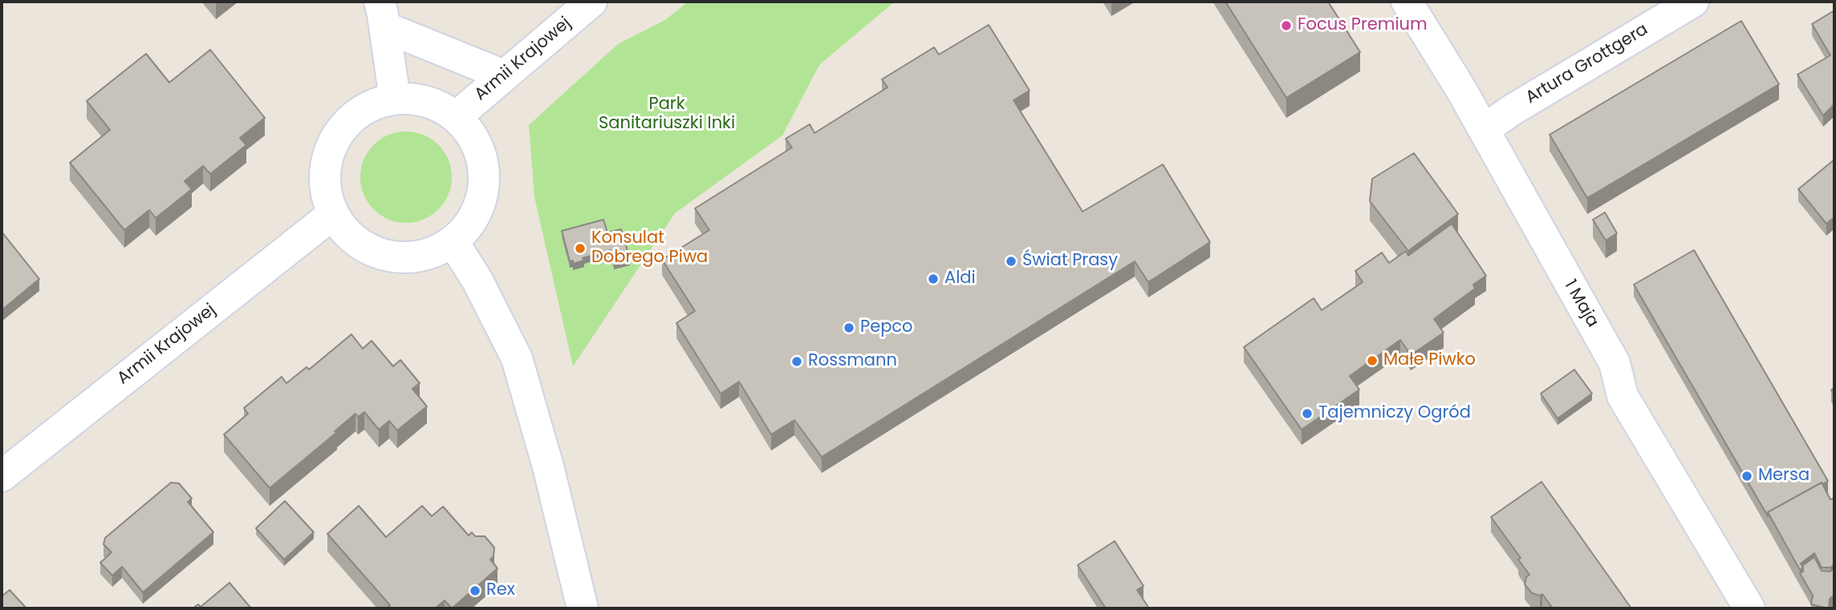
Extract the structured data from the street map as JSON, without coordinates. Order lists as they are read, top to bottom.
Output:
{
  "streets": {
    "street": ["Armii Krajowej", "Artura Grottgera", "1 Maja"]
  },
  "crossings": [
    ["Artura Grottgera", "1 Maja"]
  ],
  "parks": ["Park Sanitariuszki Inki"],
  "places": [
    "Focus Premium",
    "Konsulat Dobrego Piwa",
    "Świat Prasy",
    "Aldi",
    "Pepco",
    "Małe Piwko",
    "Rossmann",
    "Tajemniczy Ogród",
    "Mersa",
    "Rex"
  ]
}
